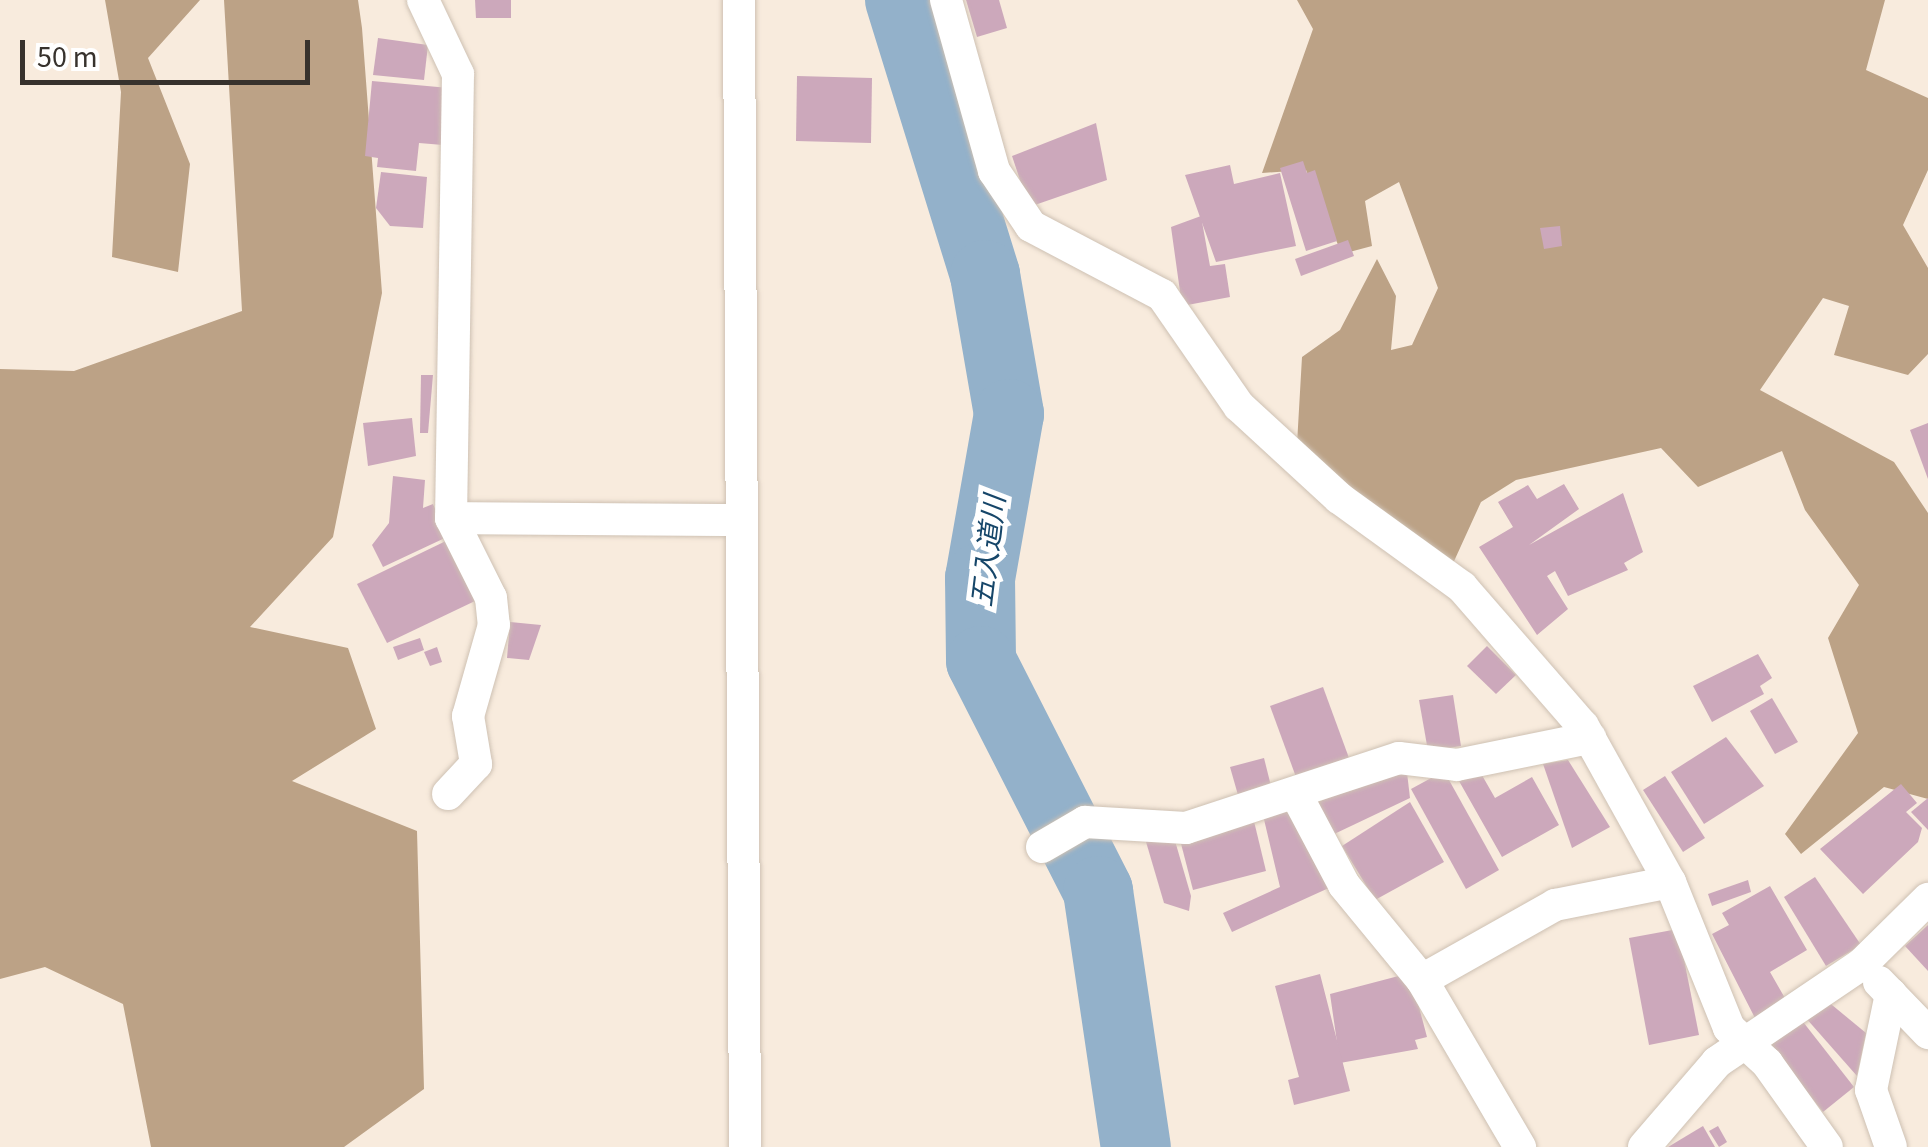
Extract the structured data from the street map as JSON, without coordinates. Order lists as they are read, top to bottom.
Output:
{
  "water": ["五入道川"],
  "scale_bar": "50 m"
}
